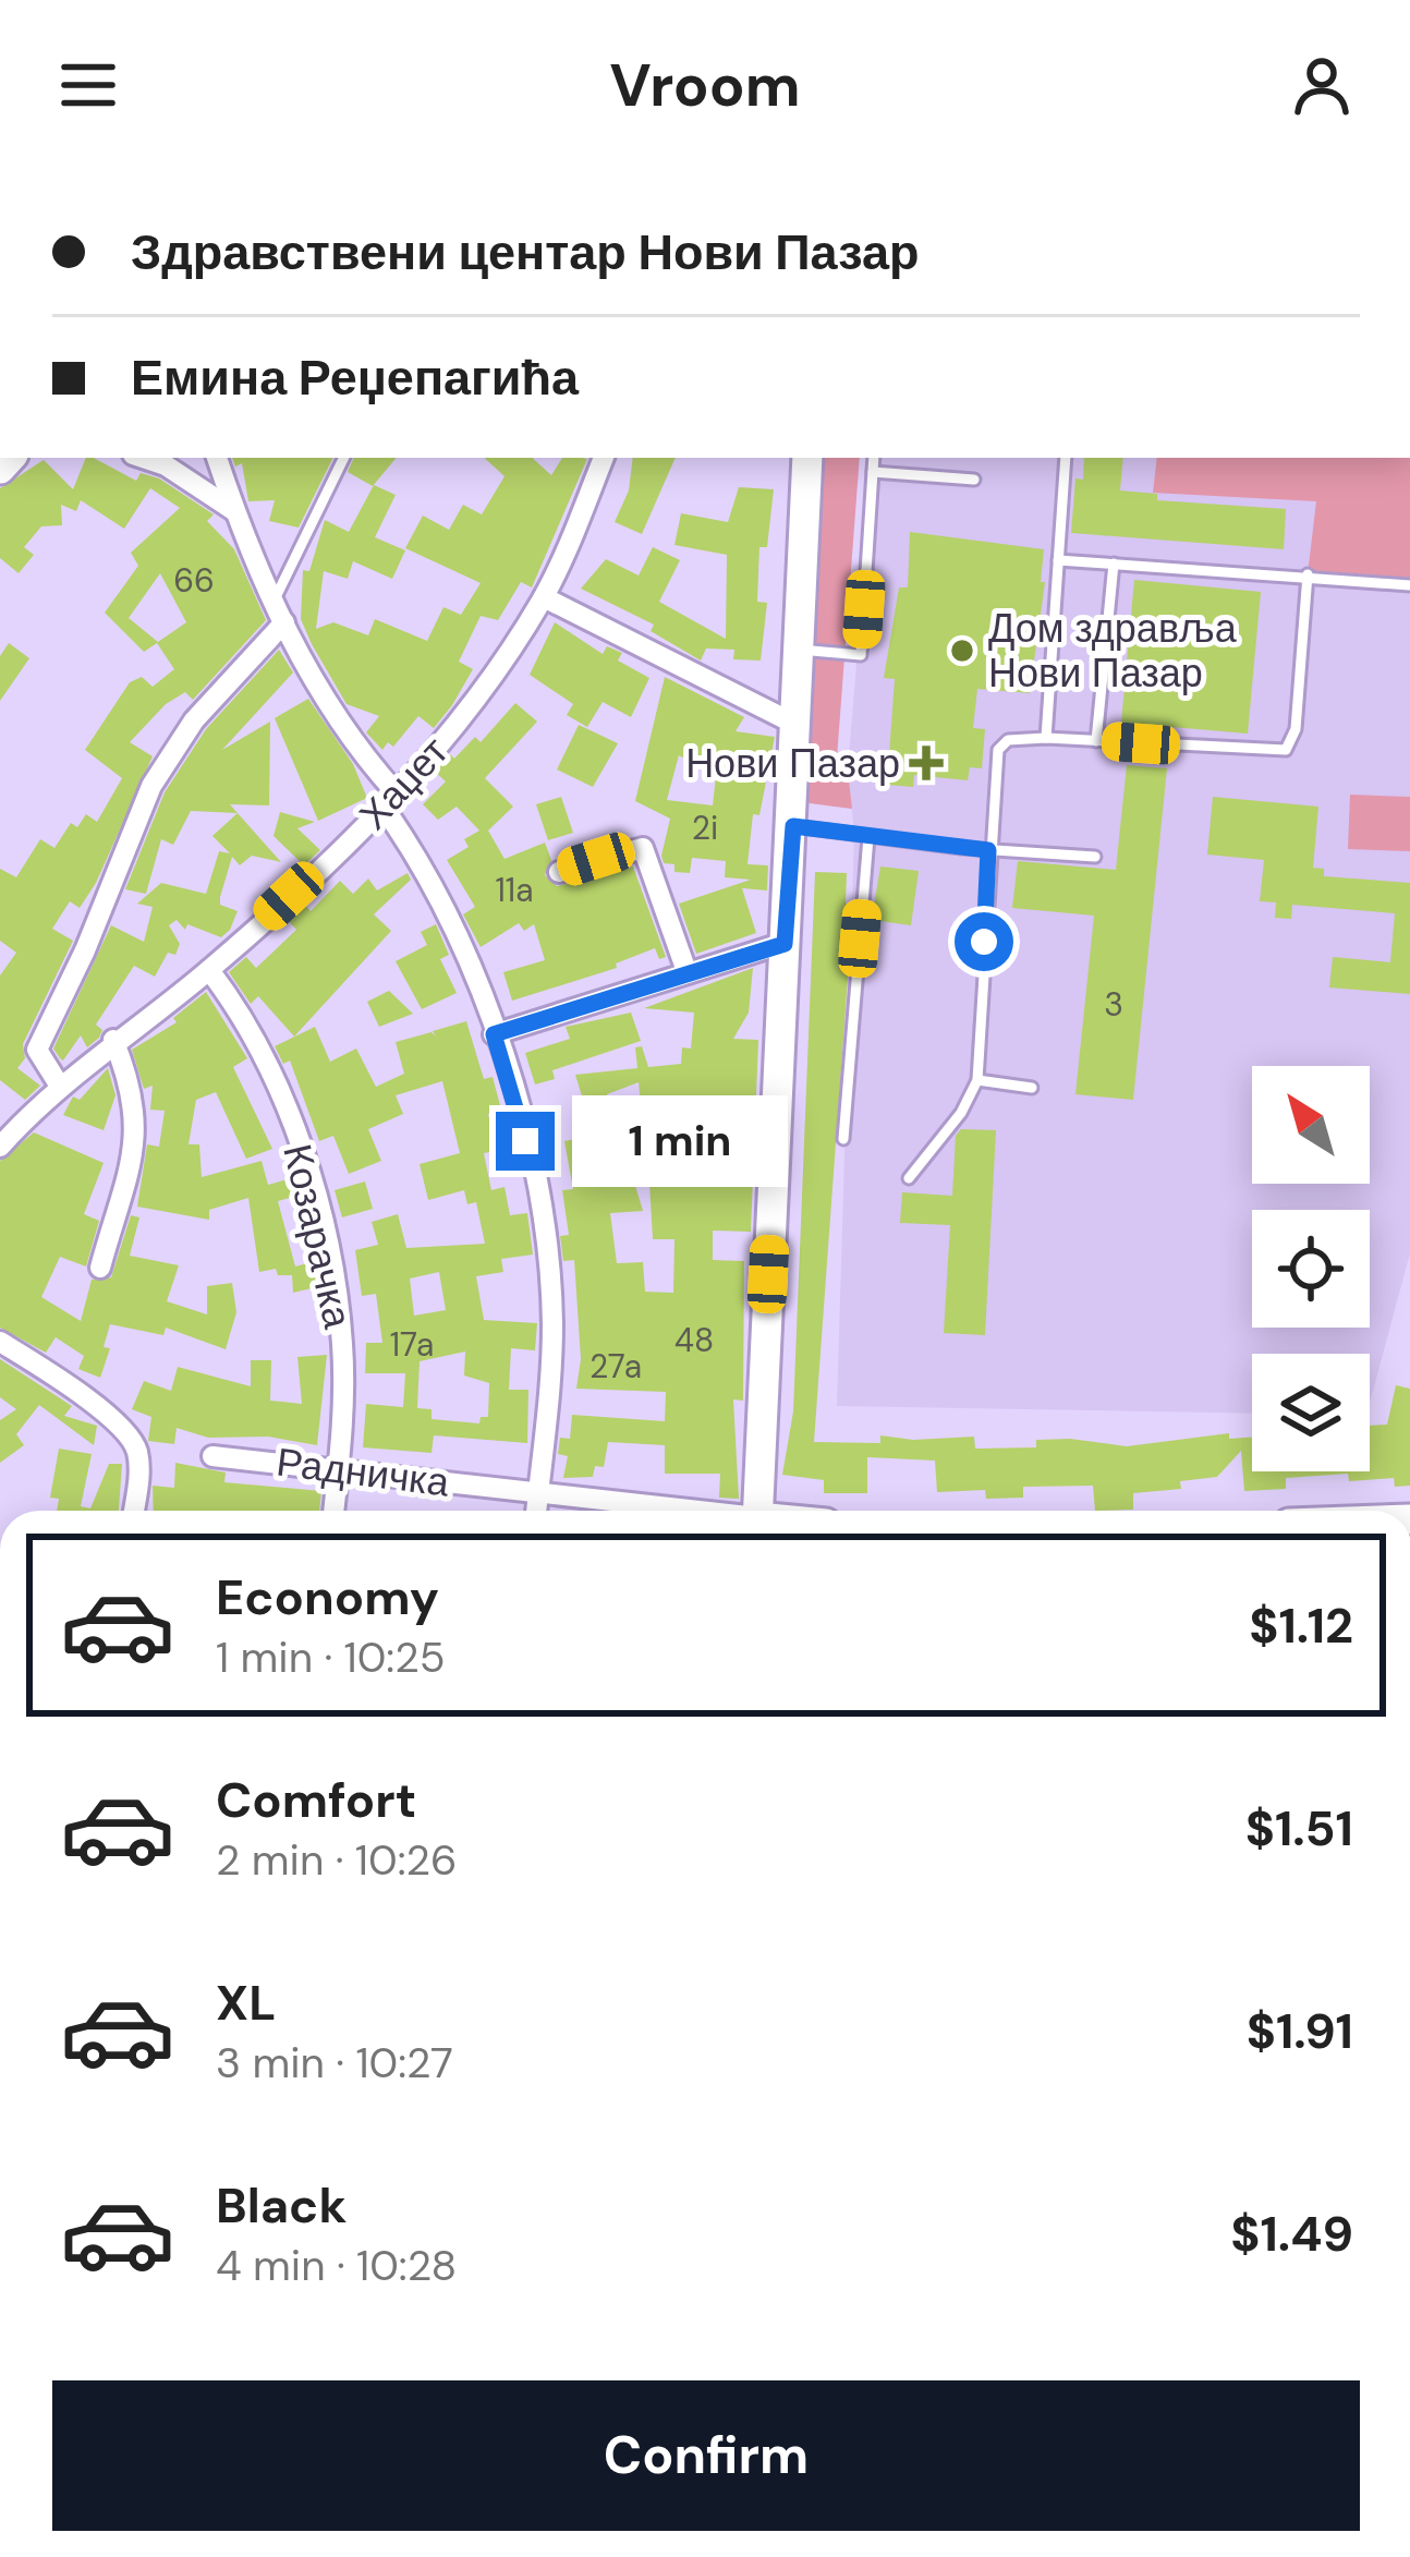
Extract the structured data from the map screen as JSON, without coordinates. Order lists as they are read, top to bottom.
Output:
{
  "streets": {
    "street": ["Хаџет", "Козарачка", "Радничка"]
  },
  "crossings": [
    ["Хаџет", "Козарачка"],
    ["Козарачка", "Радничка"]
  ],
  "places": {
    "other": ["Дом здравља Нови Пазар"],
    "health": ["Нови Пазар"]
  },
  "house_numbers": [
    "66",
    "2i",
    "11a",
    "3",
    "48",
    "17a",
    "27a"
  ],
  "north": "top left",
  "page": {
    "header": "Vroom",
    "banner": ["Здравствени центар Нови Пазар", "Емина Реџепагића"],
    "bubble": "1 min",
    "list": [
      {
        "name": "Economy",
        "note": "1 min · 10:25",
        "value": "$1.12"
      },
      {
        "name": "Comfort",
        "note": "2 min · 10:26",
        "value": "$1.51"
      },
      {
        "name": "XL",
        "note": "3 min · 10:27",
        "value": "$1.91"
      },
      {
        "name": "Black",
        "note": "4 min · 10:28",
        "value": "$1.49"
      }
    ],
    "buttons": "Confirm"
  }
}
